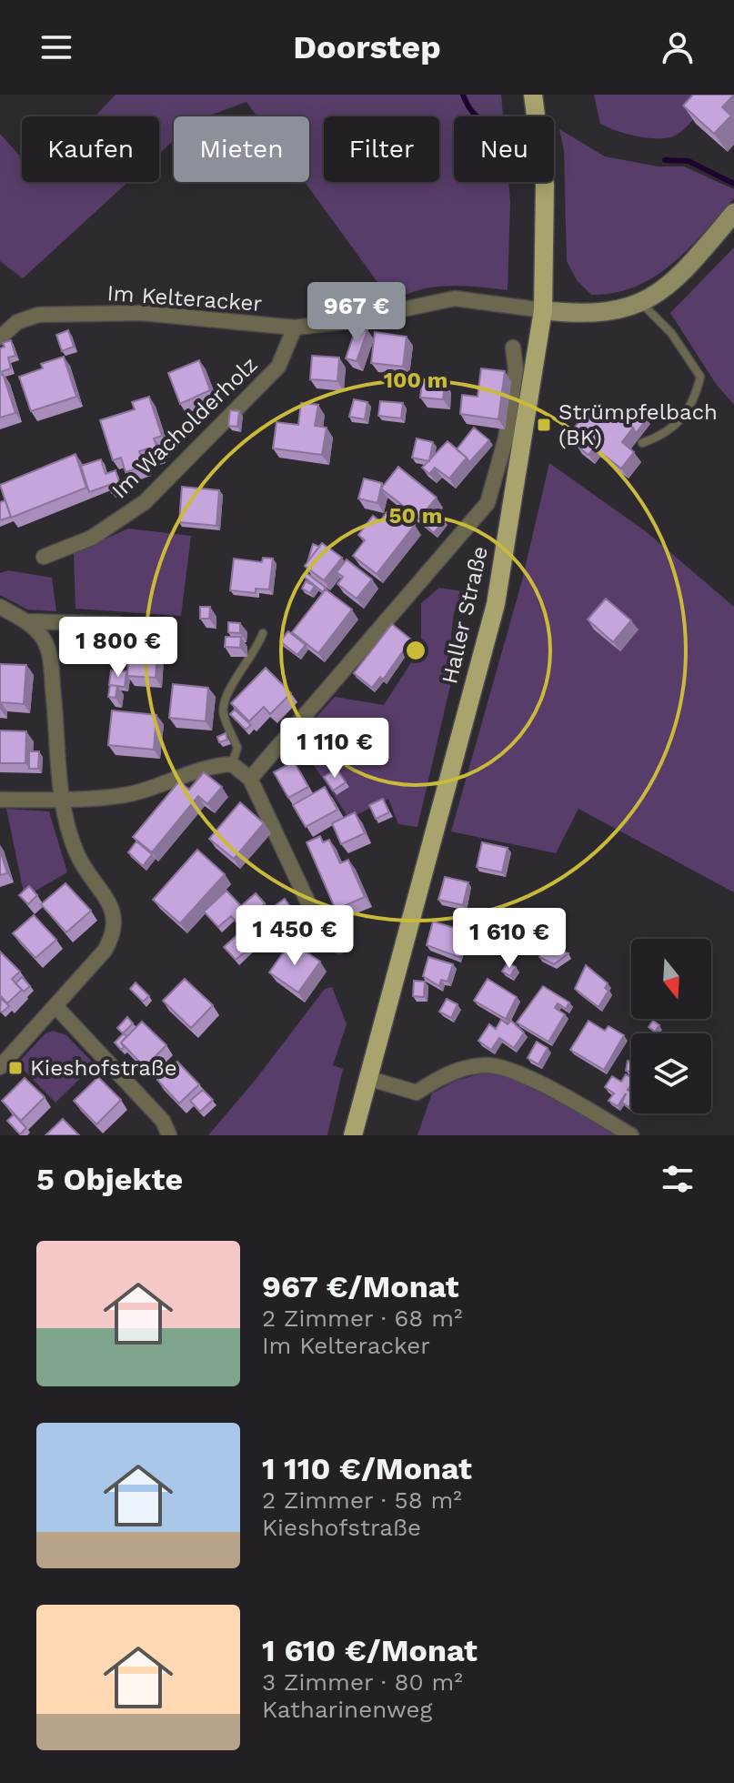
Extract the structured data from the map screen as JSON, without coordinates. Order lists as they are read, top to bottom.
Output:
{
  "streets": {
    "main road": ["Haller Straße"],
    "street": ["Im Kelteracker", "Im Wacholderholz"]
  },
  "crossings": [
    ["Im Kelteracker", "Im Wacholderholz"],
    ["Im Kelteracker", "Haller Straße"]
  ],
  "places": {
    "transit": ["Strümpfelbach (BK)", "Kieshofstraße"]
  },
  "north": "bottom",
  "page": {
    "header": "Doorstep",
    "chip": [
      "Kaufen",
      "Mieten",
      "Filter",
      "Neu"
    ],
    "price": [
      "967 €",
      "1 800 €",
      "1 110 €",
      "1 450 €",
      "1 610 €"
    ],
    "heading": "5 Objekte",
    "list": [
      {
        "name": "967 €/Monat",
        "note": "2 Zimmer · 68 m² · Im Kelteracker"
      },
      {
        "name": "1 110 €/Monat",
        "note": "2 Zimmer · 58 m² · Kieshofstraße"
      },
      {
        "name": "1 610 €/Monat",
        "note": "3 Zimmer · 80 m² · Katharinenweg"
      }
    ]
  },
  "rings": ["100 m", "50 m"]
}
